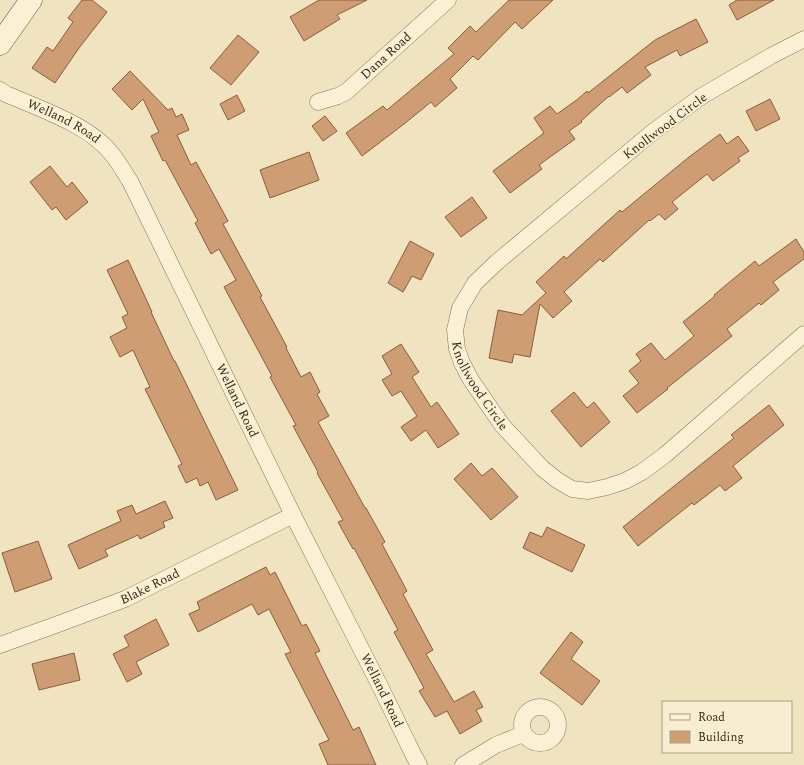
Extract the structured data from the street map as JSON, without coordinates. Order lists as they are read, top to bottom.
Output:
{
  "streets": {
    "street": [
      "Dana Road",
      "Welland Road",
      "Knollwood Circle",
      "Blake Road"
    ]
  },
  "crossings": [
    ["Welland Road", "Blake Road"]
  ],
  "legend": ["Road", "Building"]
}
